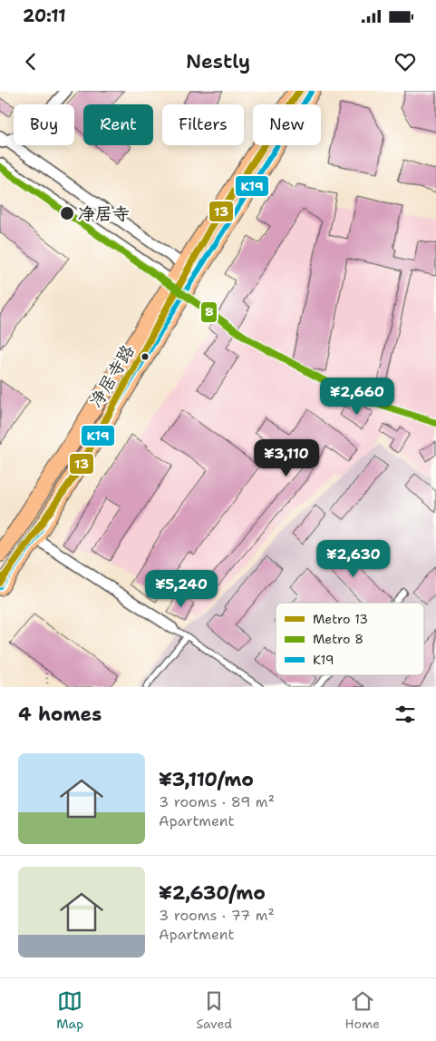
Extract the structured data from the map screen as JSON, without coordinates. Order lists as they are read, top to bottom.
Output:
{
  "streets": {
    "main road": ["净居寺路"]
  },
  "places": ["净居寺"],
  "lines": ["metro line 13", "transit line K19", "metro line 8"],
  "legend": ["Metro 13", "Metro 8", "K19"],
  "page": {
    "status": "20:11",
    "header": "Nestly",
    "chip": [
      "Buy",
      "Rent",
      "Filters",
      "New"
    ],
    "price": [
      "¥2,660",
      "¥3,110",
      "¥2,630",
      "¥5,240"
    ],
    "heading": "4 homes",
    "list": [
      {
        "name": "¥3,110/mo",
        "note": "3 rooms · 89 m² · Apartment"
      },
      {
        "name": "¥2,630/mo",
        "note": "3 rooms · 77 m² · Apartment"
      }
    ],
    "tabs": ["Map", "Saved", "Home"]
  }
}
